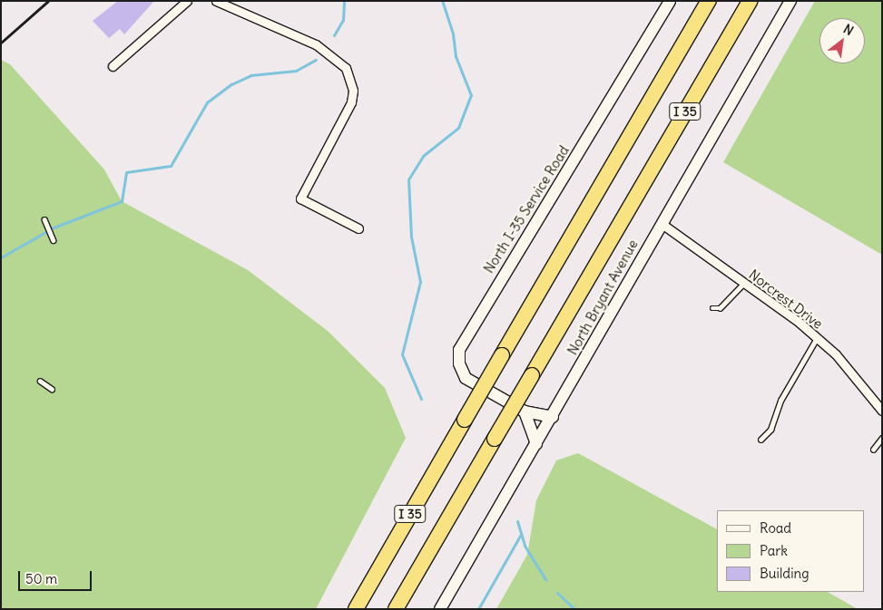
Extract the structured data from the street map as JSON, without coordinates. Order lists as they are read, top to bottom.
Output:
{
  "streets": {
    "highway": ["I 35"],
    "main road": ["North I-35 Service Road", "North Bryant Avenue"],
    "street": ["Norcrest Drive"]
  },
  "crossings": [
    ["North I-35 Service Road", "North Bryant Avenue"],
    ["North Bryant Avenue", "Norcrest Drive"]
  ],
  "legend": ["Road", "Park", "Building"],
  "scale_bar": "50 m",
  "north": "top right"
}
